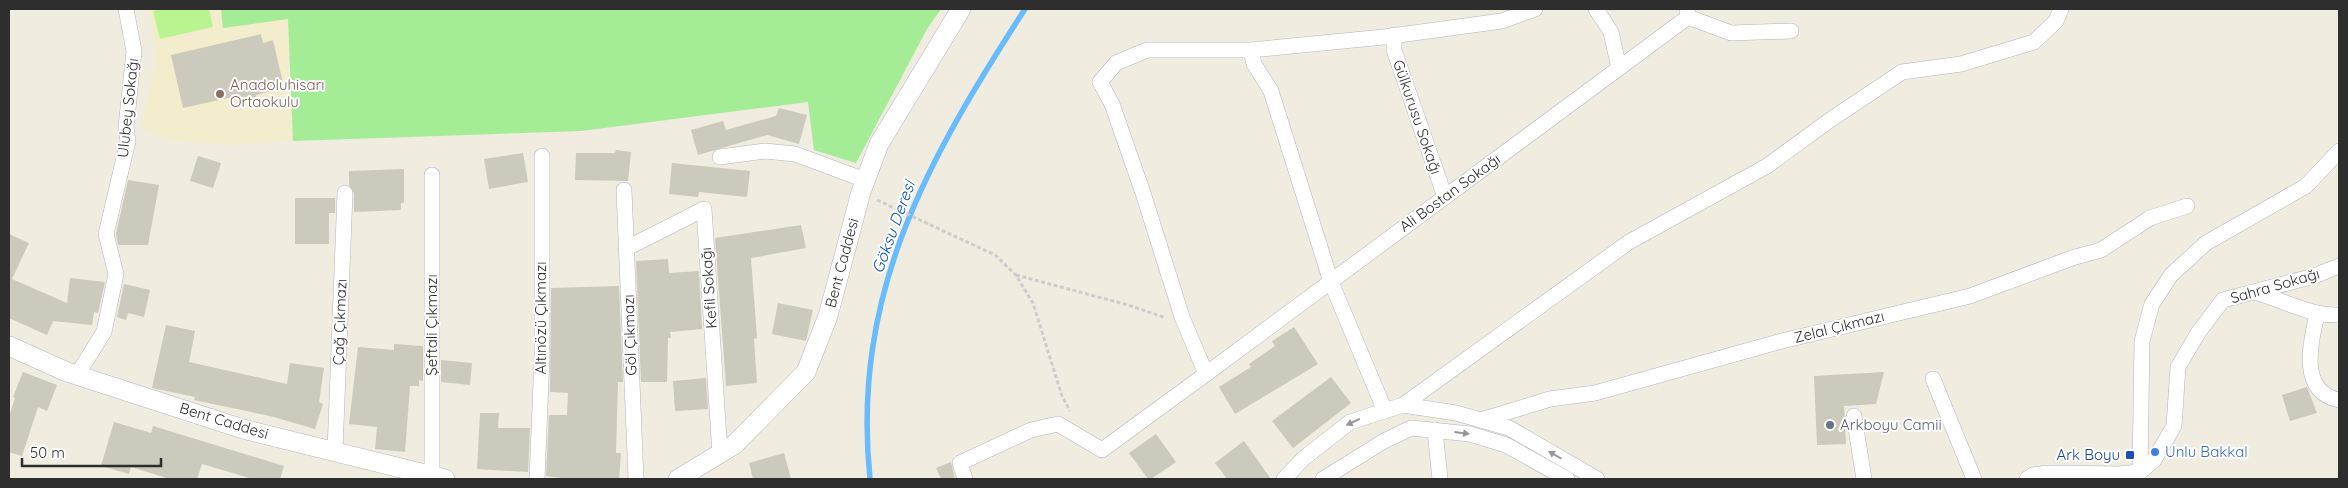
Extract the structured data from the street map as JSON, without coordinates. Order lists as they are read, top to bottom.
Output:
{
  "streets": {
    "street": [
      "Ulubey Sokağı",
      "Gülkurusu Sokağı",
      "Ali Bostan Sokağı",
      "Bent Caddesi",
      "Sahra Sokağı",
      "Kefil Sokağı",
      "Altınözü Çıkmazı",
      "Çağ Çıkmazı",
      "Şeftali Çıkmazı",
      "Zelal Çıkmazı",
      "Göl Çıkmazı"
    ]
  },
  "crossings": [
    ["Ulubey Sokağı", "Bent Caddesi"],
    ["Gülkurusu Sokağı", "Ali Bostan Sokağı"],
    ["Bent Caddesi", "Kefil Sokağı"],
    ["Bent Caddesi", "Çağ Çıkmazı"],
    ["Bent Caddesi", "Şeftali Çıkmazı"],
    ["Kefil Sokağı", "Göl Çıkmazı"]
  ],
  "water": ["Göksu Deresi"],
  "places": {
    "other": ["Anadoluhisarı Ortaokulu", "Arkboyu Camii", "Unlu Bakkal"],
    "transit": ["Ark Boyu"]
  },
  "scale_bar": "50 m"
}
